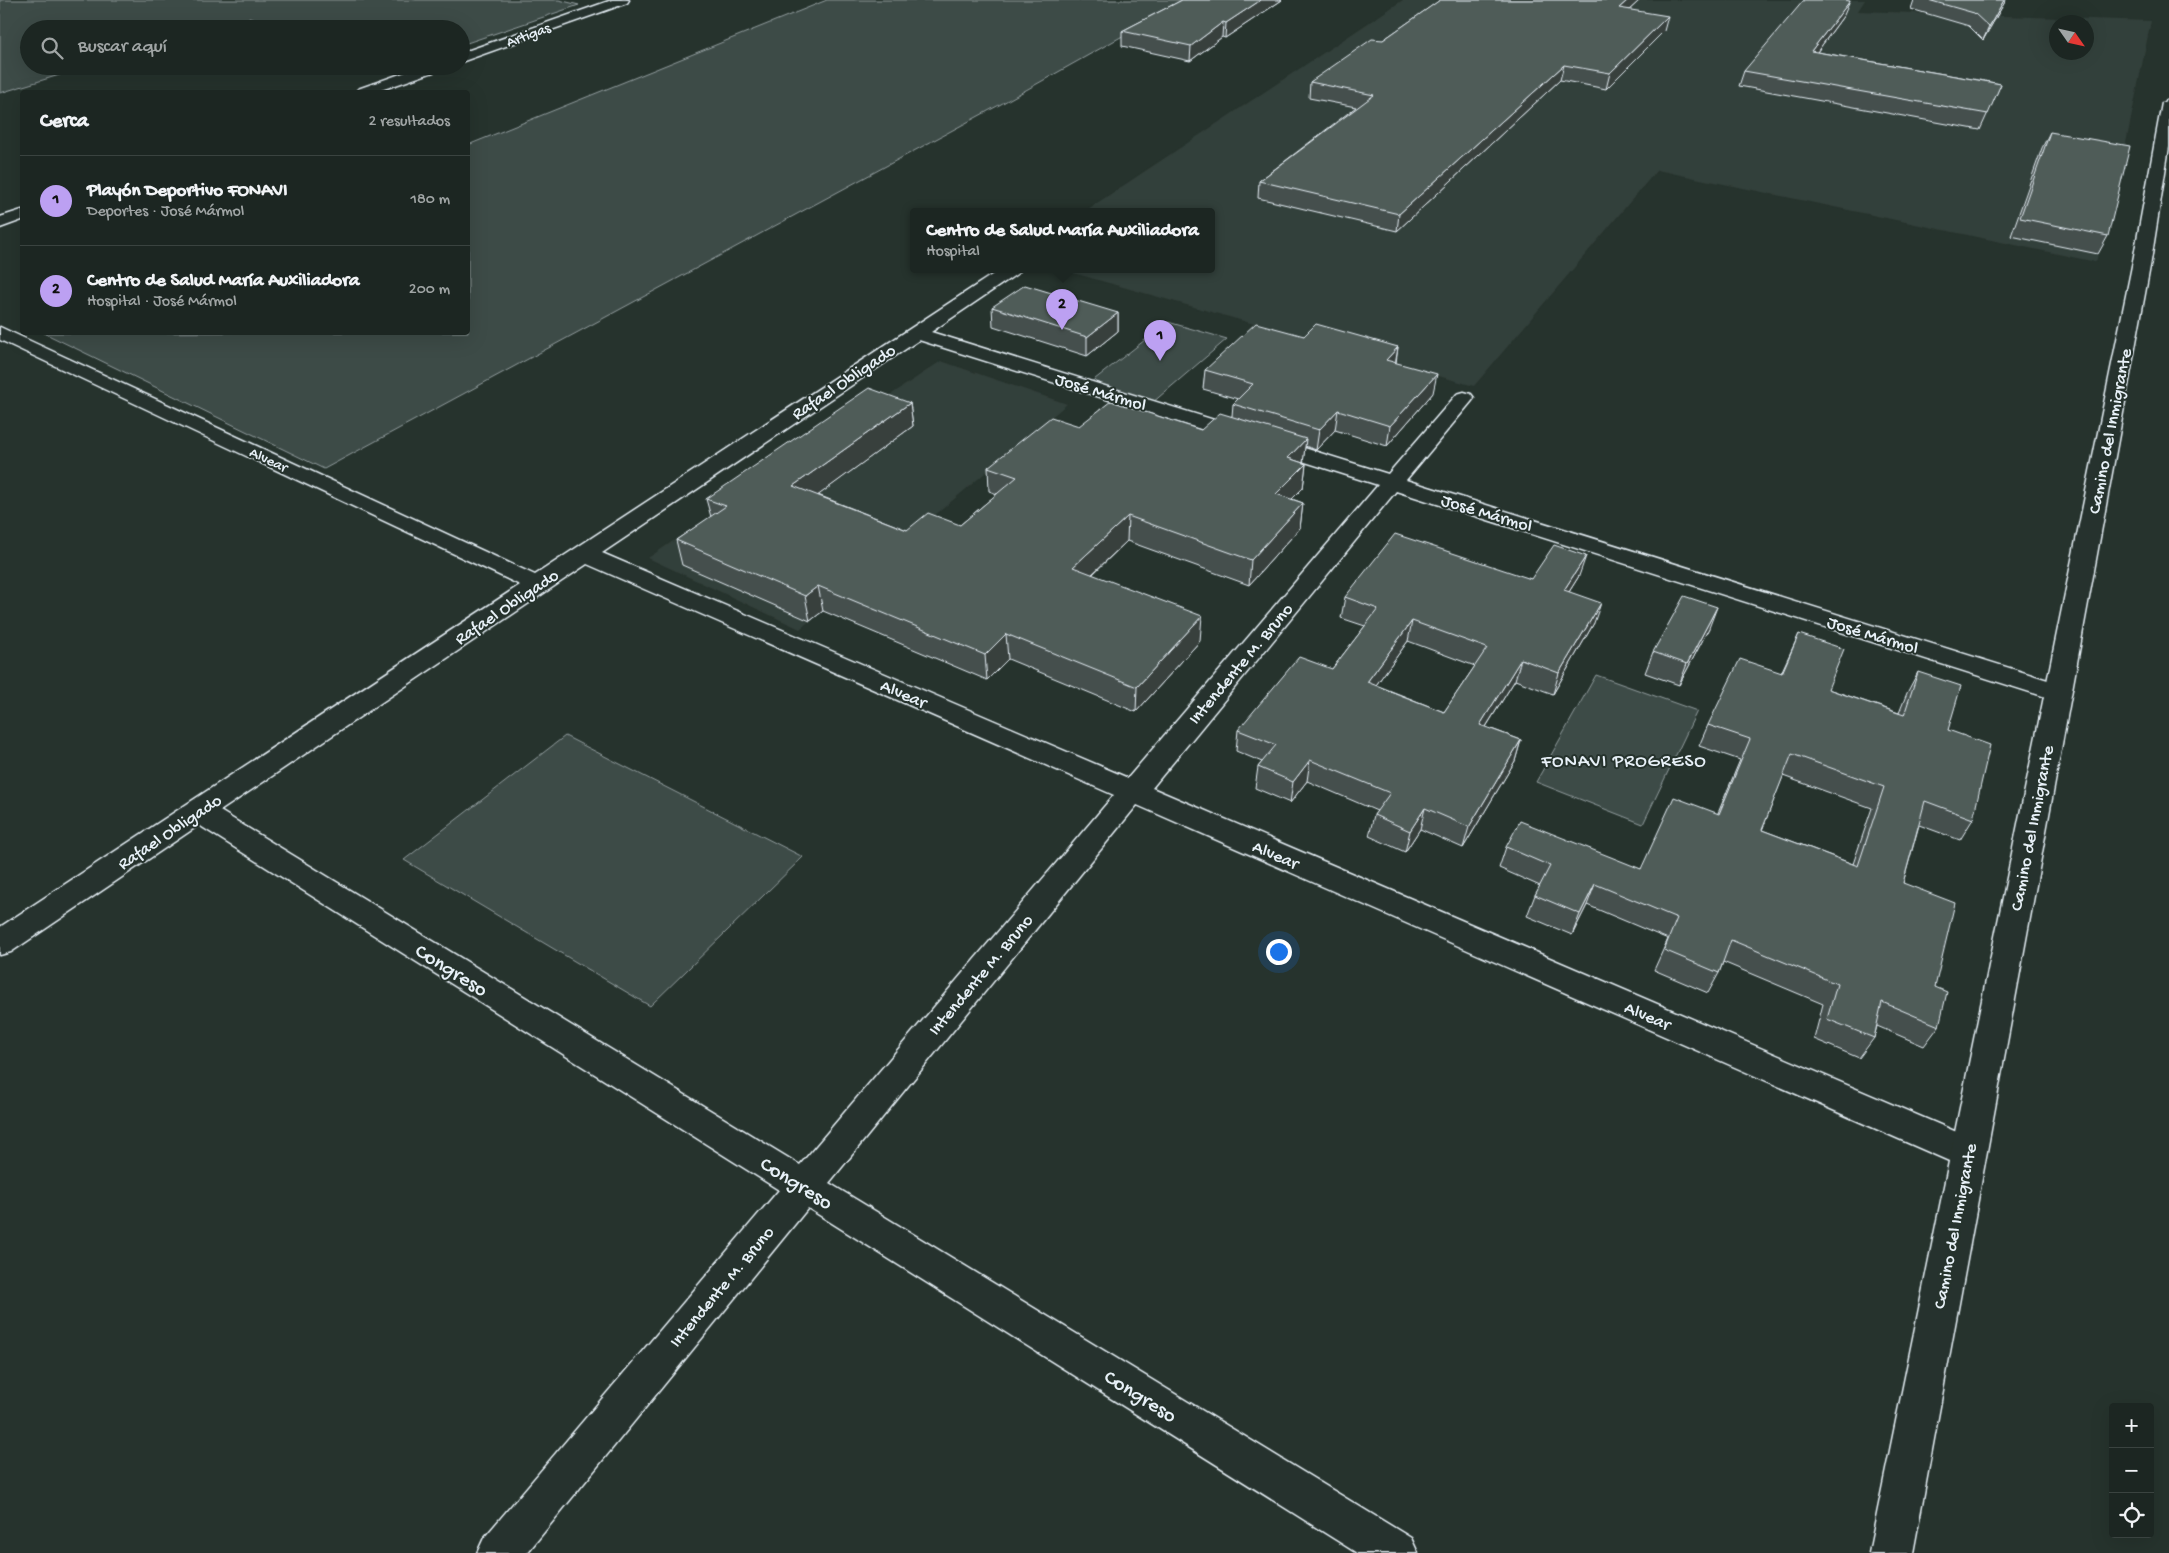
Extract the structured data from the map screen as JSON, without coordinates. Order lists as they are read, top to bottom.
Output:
{
  "streets": {
    "street": [
      "Artigas",
      "Rafael Obligado",
      "José Mármol",
      "Camino del Inmigrante",
      "Alvear",
      "Intendente M. Bruno",
      "Congreso"
    ]
  },
  "crossings": [
    ["Rafael Obligado", "José Mármol"],
    ["Rafael Obligado", "Alvear"],
    ["Rafael Obligado", "Congreso"],
    ["José Mármol", "Camino del Inmigrante"],
    ["José Mármol", "Intendente M. Bruno"],
    ["Camino del Inmigrante", "Alvear"],
    ["Alvear", "Intendente M. Bruno"],
    ["Intendente M. Bruno", "Congreso"]
  ],
  "districts": ["FONAVI PROGRESO"],
  "north": "bottom right",
  "page": {
    "search": "Buscar aquí",
    "heading": ["Cerca", "2 resultados"],
    "list": [
      {
        "mark": "1",
        "name": "Playón Deportivo FONAVI",
        "note": "Deportes · José Mármol",
        "value": "180 m"
      },
      {
        "mark": "2",
        "name": "Centro de Salud María Auxiliadora",
        "note": "Hospital · José Mármol",
        "value": "200 m"
      }
    ],
    "popup": ["Centro de Salud María Auxiliadora", "Hospital"],
    "pins": ["2", "1"],
    "map_buttons": ["+", "−"]
  }
}
